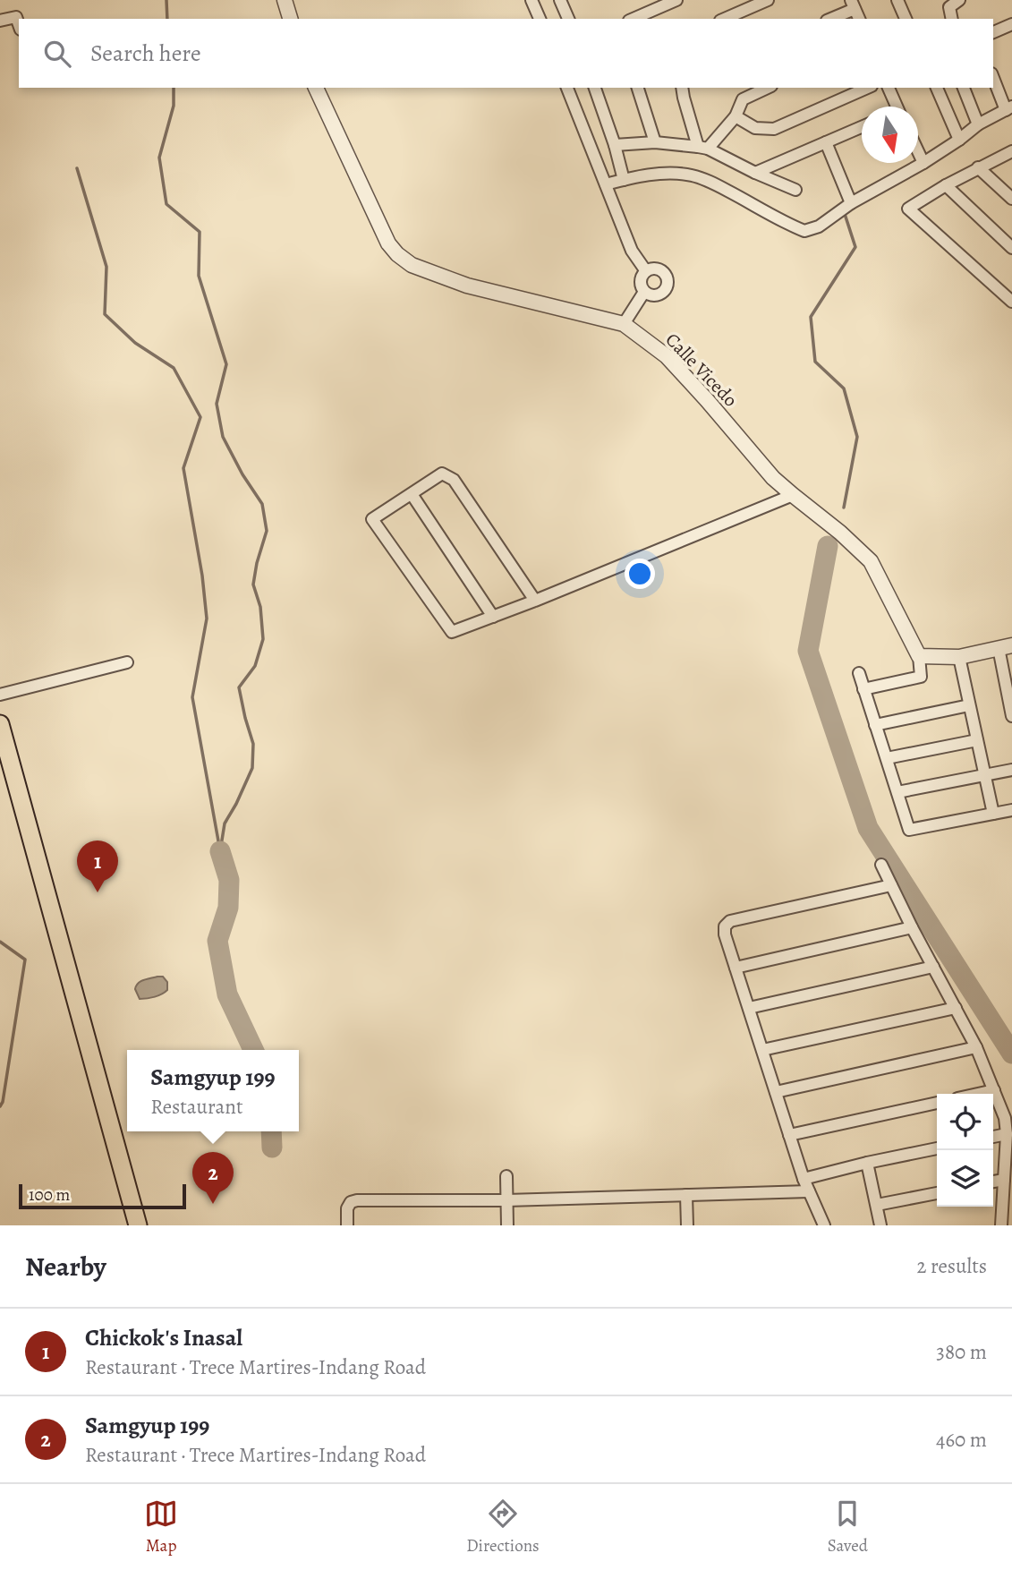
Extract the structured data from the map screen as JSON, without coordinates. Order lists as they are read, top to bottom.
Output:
{
  "streets": {
    "street": ["Calle Vicedo"]
  },
  "scale_bar": "100 m",
  "north": "bottom",
  "page": {
    "search": "Search here",
    "pins": ["1", "2"],
    "popup": ["Samgyup 199", "Restaurant"],
    "scale": "100 m",
    "heading": ["Nearby", "2 results"],
    "list": [
      {
        "mark": "1",
        "name": "Chickok's Inasal",
        "note": "Restaurant · Trece Martires-Indang Road",
        "value": "380 m"
      },
      {
        "mark": "2",
        "name": "Samgyup 199",
        "note": "Restaurant · Trece Martires-Indang Road",
        "value": "460 m"
      }
    ],
    "nav": ["Map", "Directions", "Saved"]
  }
}
